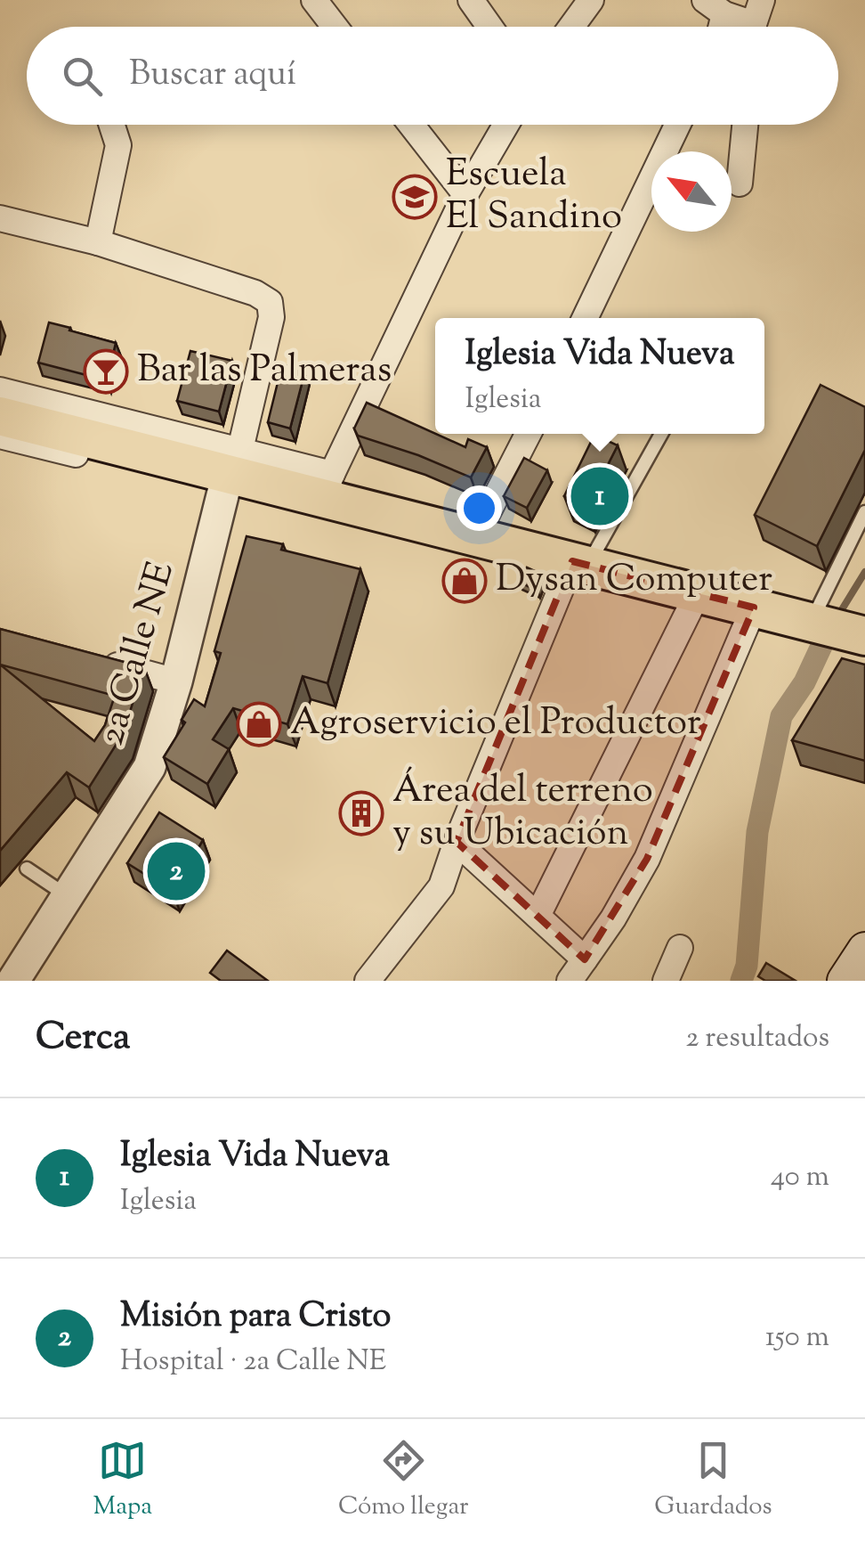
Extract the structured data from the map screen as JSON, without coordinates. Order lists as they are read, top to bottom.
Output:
{
  "streets": {
    "street": ["2a Calle NE"]
  },
  "places": {
    "school or university": ["Escuela El Sandino"],
    "bar": ["Bar las Palmeras"],
    "shop": ["Dysan Computer", "Agroservicio el Productor"],
    "building": ["Área del terreno y su Ubicación"]
  },
  "north": "top left",
  "page": {
    "search": "Buscar aquí",
    "popup": ["Iglesia Vida Nueva", "Iglesia"],
    "pins": ["1", "2"],
    "heading": ["Cerca", "2 resultados"],
    "list": [
      {
        "mark": "1",
        "name": "Iglesia Vida Nueva",
        "note": "Iglesia",
        "value": "40 m"
      },
      {
        "mark": "2",
        "name": "Misión para Cristo",
        "note": "Hospital · 2a Calle NE",
        "value": "150 m"
      }
    ],
    "nav": ["Mapa", "Cómo llegar", "Guardados"]
  }
}
